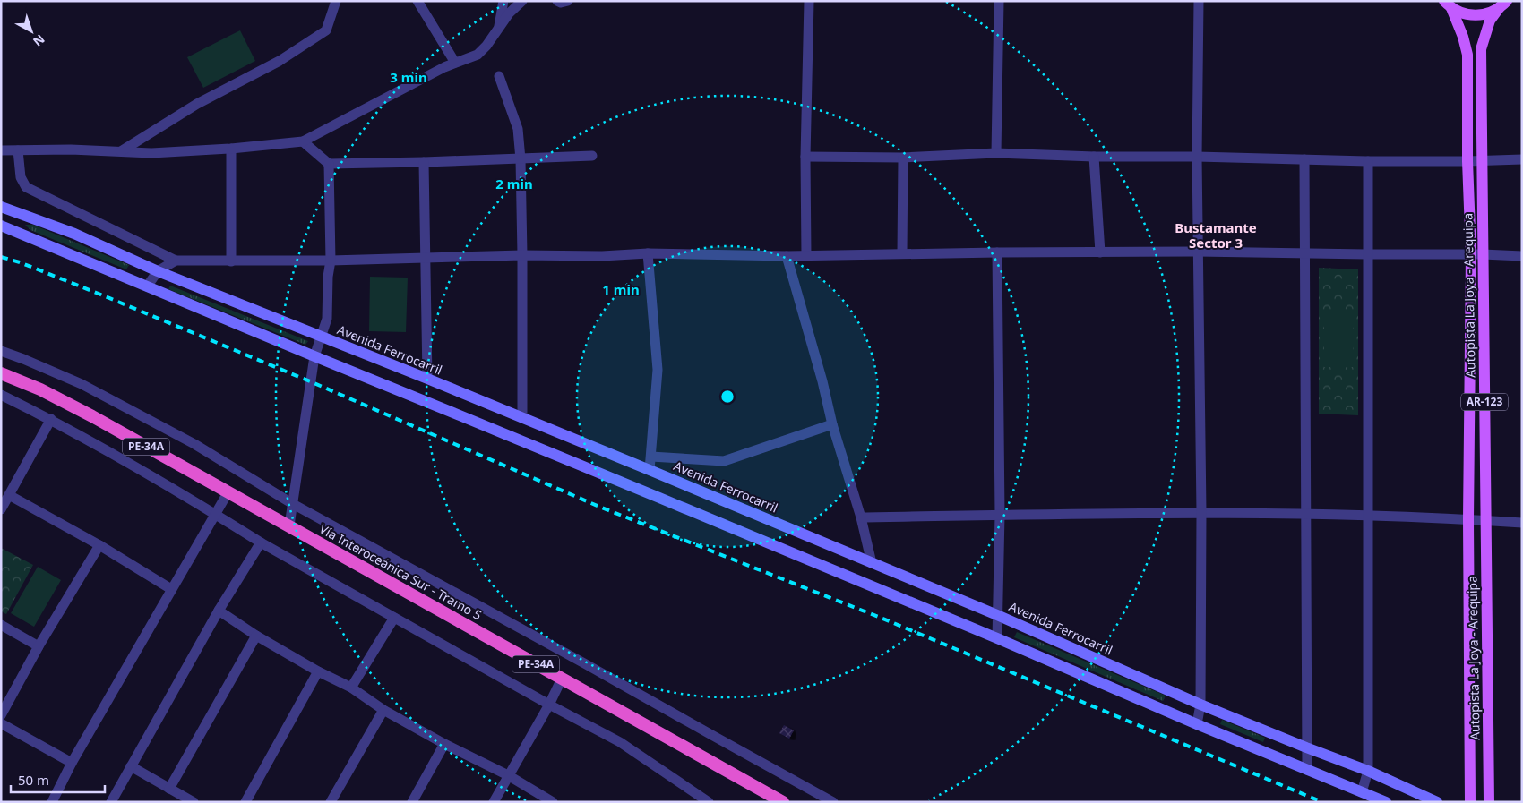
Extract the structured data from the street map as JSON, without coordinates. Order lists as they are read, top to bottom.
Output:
{
  "streets": {
    "highway": ["PE-34A", "Vía Interoceánica Sur - Tramo 5"],
    "main road": ["Autopista La Joya - Arequipa", "Avenida Ferrocarril", "AR-123"]
  },
  "crossings": [
    ["Autopista La Joya - Arequipa", "AR-123"]
  ],
  "districts": ["Bustamante Sector 3"],
  "scale_bar": "50 m",
  "north": "bottom right",
  "rings": ["3 min", "2 min", "1 min"]
}
